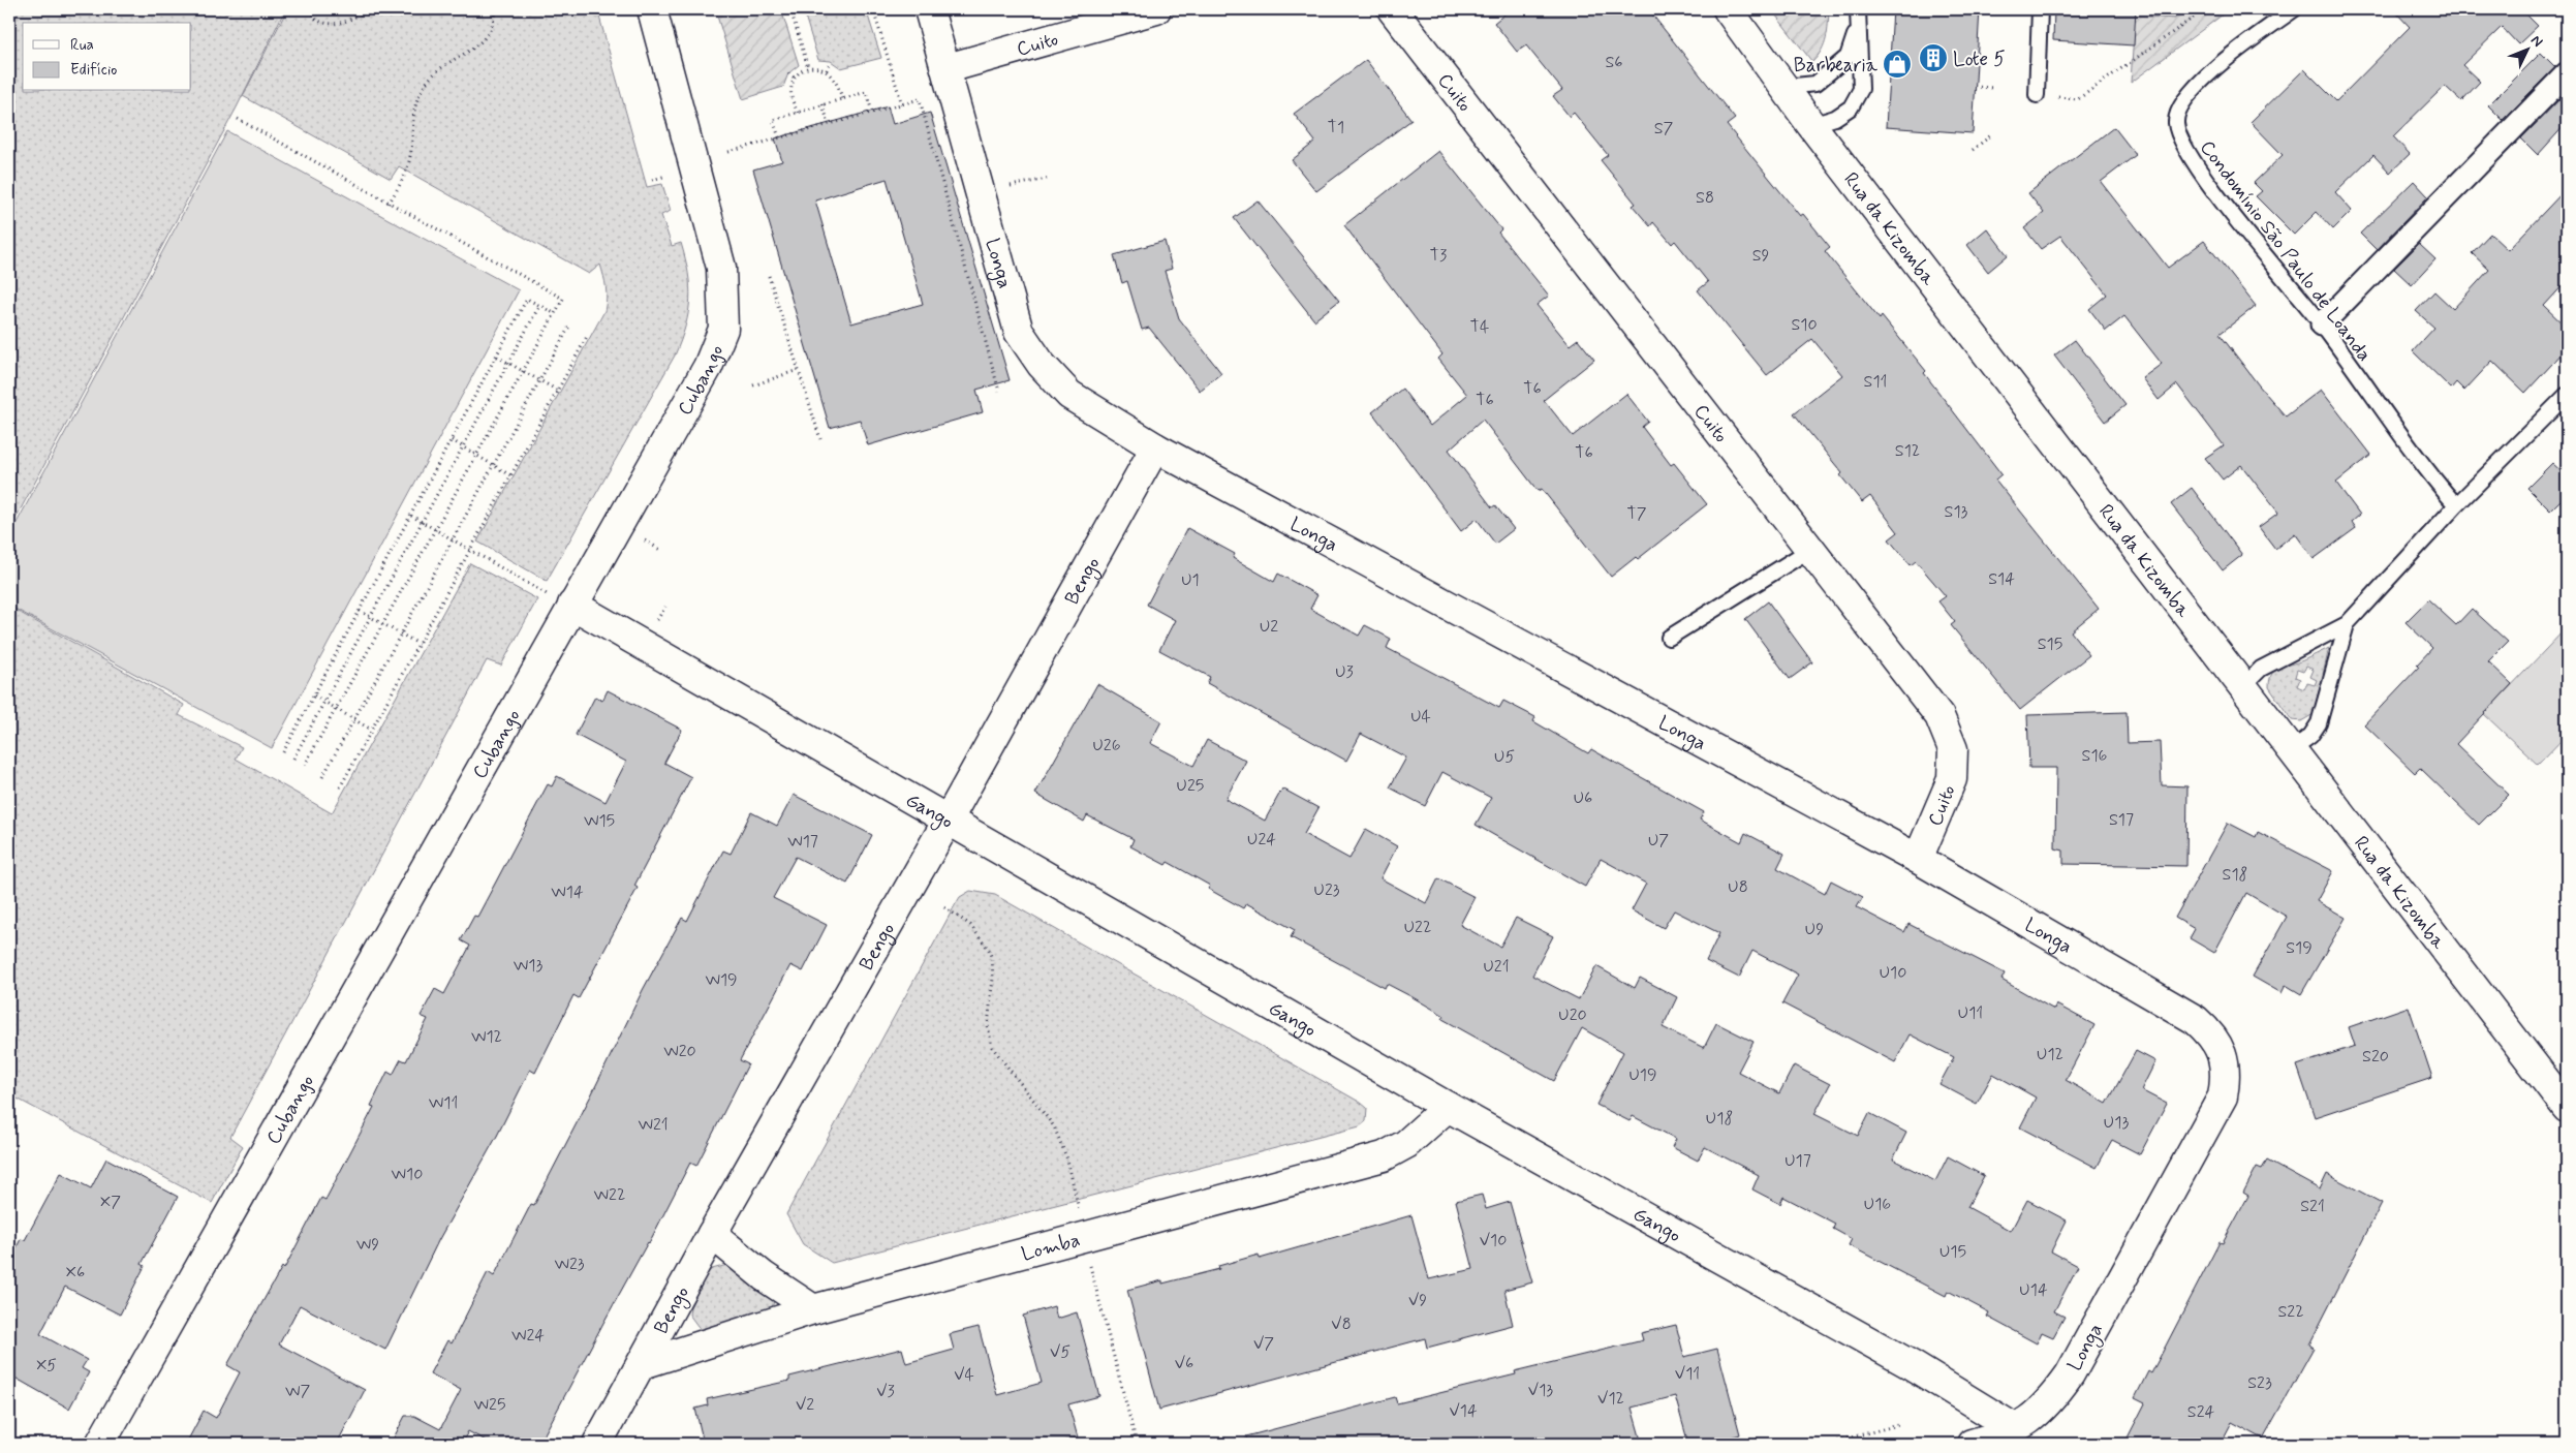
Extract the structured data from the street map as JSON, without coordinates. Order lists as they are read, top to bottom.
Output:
{
  "streets": {
    "street": [
      "Cuito",
      "Rua da Kizomba",
      "Longa",
      "Cubango",
      "Bengo",
      "Gango",
      "Lomba"
    ],
    "lane": ["Condomínio São Paulo de Loanda"]
  },
  "crossings": [
    ["Cuito", "Longa"],
    ["Longa", "Bengo"],
    ["Longa", "Gango"],
    ["Cubango", "Gango"],
    ["Bengo", "Gango"],
    ["Bengo", "Lomba"],
    ["Gango", "Lomba"]
  ],
  "places": {
    "building": ["Lote 5"],
    "shop": ["Barbearia"]
  },
  "house_numbers": [
    "S6",
    "T1",
    "S7",
    "S8",
    "T3",
    "S9",
    "S10",
    "T4",
    "S11",
    "T6",
    "T6",
    "S12",
    "T6",
    "S13",
    "T7",
    "S14",
    "U1",
    "U2",
    "S15",
    "U3",
    "U4",
    "U26",
    "S16",
    "U5",
    "U25",
    "U6",
    "S17",
    "W15",
    "U24",
    "U7",
    "W17",
    "S18",
    "U8",
    "U23",
    "W14",
    "U22",
    "U9",
    "S19",
    "W13",
    "U21",
    "U10",
    "W19",
    "U11",
    "U20",
    "W12",
    "W20",
    "U12",
    "S20",
    "U19",
    "W11",
    "U18",
    "U13",
    "W21",
    "U17",
    "W10",
    "W22",
    "X7",
    "U16",
    "S21",
    "V10",
    "W9",
    "U15",
    "W23",
    "X6",
    "U14",
    "V9",
    "S22",
    "V8",
    "W24",
    "V7",
    "V5",
    "V6",
    "X5",
    "V11",
    "V4",
    "S23",
    "V13",
    "W7",
    "V3",
    "V12",
    "W25",
    "V2",
    "V14",
    "S24"
  ],
  "legend": ["Rua", "Edifício"],
  "north": "top right"
}
